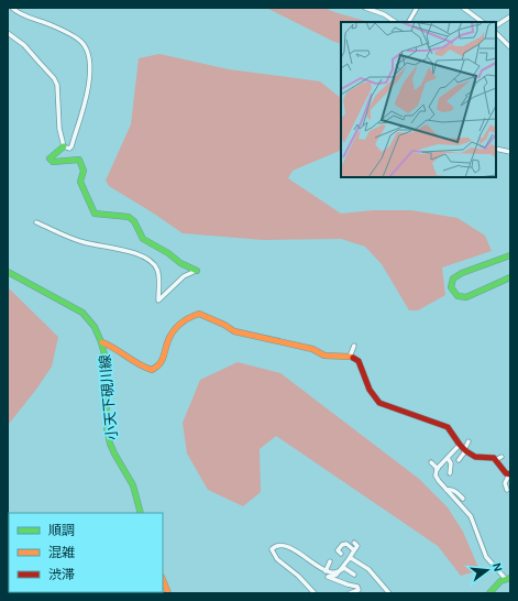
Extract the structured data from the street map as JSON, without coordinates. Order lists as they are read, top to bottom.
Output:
{
  "streets": {
    "street": ["小天下硯川線"]
  },
  "legend": ["順調", "混雑", "渋滞"],
  "north": "right"
}
